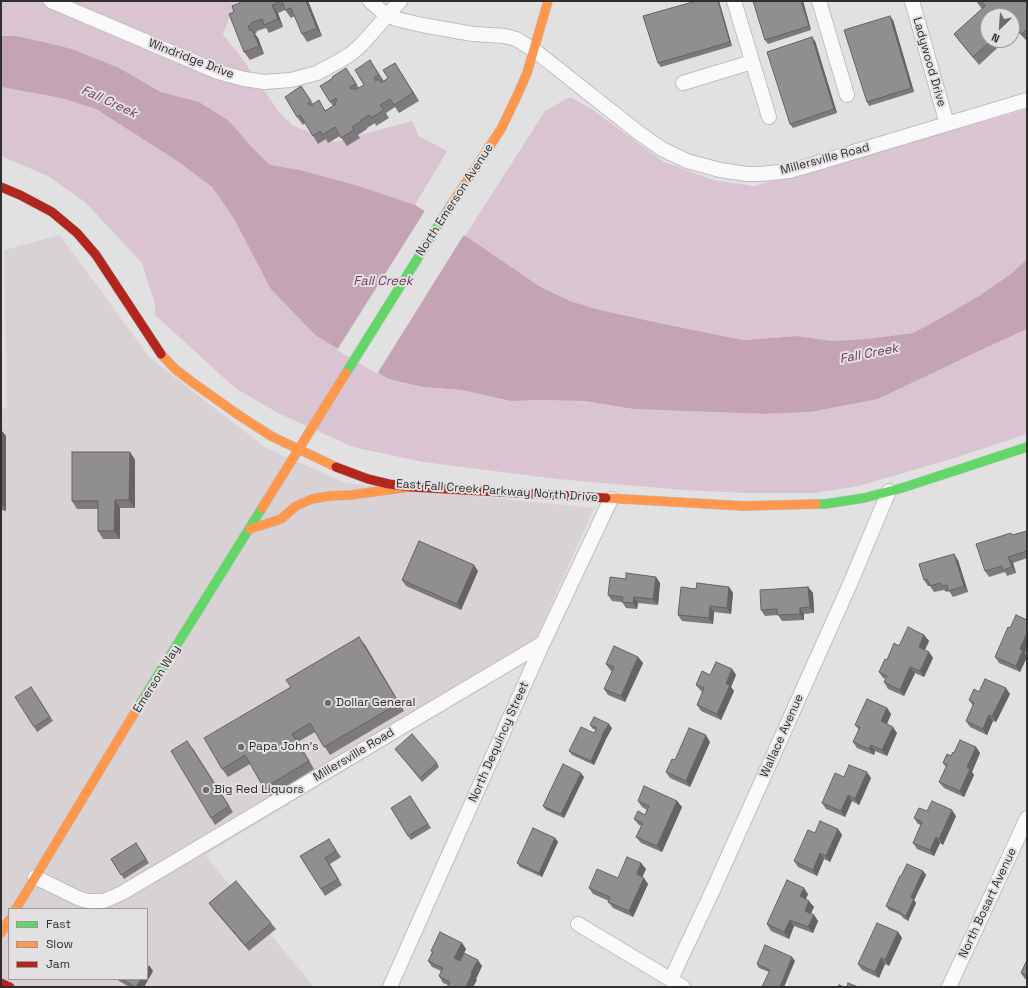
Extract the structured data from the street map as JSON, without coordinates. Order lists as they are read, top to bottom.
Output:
{
  "streets": {
    "main road": ["North Emerson Avenue", "East Fall Creek Parkway North Drive", "Emerson Way"],
    "street": [
      "Windridge Drive",
      "Ladywood Drive",
      "Millersville Road",
      "Wallace Avenue",
      "North Dequincy Street",
      "North Bosart Avenue"
    ]
  },
  "crossings": [
    ["Ladywood Drive", "Millersville Road"],
    ["Millersville Road", "North Emerson Avenue"],
    ["Millersville Road", "Emerson Way"],
    ["Millersville Road", "North Dequincy Street"],
    ["North Emerson Avenue", "East Fall Creek Parkway North Drive"],
    ["North Emerson Avenue", "Emerson Way"],
    ["East Fall Creek Parkway North Drive", "Emerson Way"],
    ["East Fall Creek Parkway North Drive", "Wallace Avenue"],
    ["East Fall Creek Parkway North Drive", "North Dequincy Street"]
  ],
  "water": ["Fall Creek"],
  "places": ["Dollar General", "Papa John's", "Big Red Liquors"],
  "legend": ["Fast", "Slow", "Jam"],
  "north": "bottom left"
}
